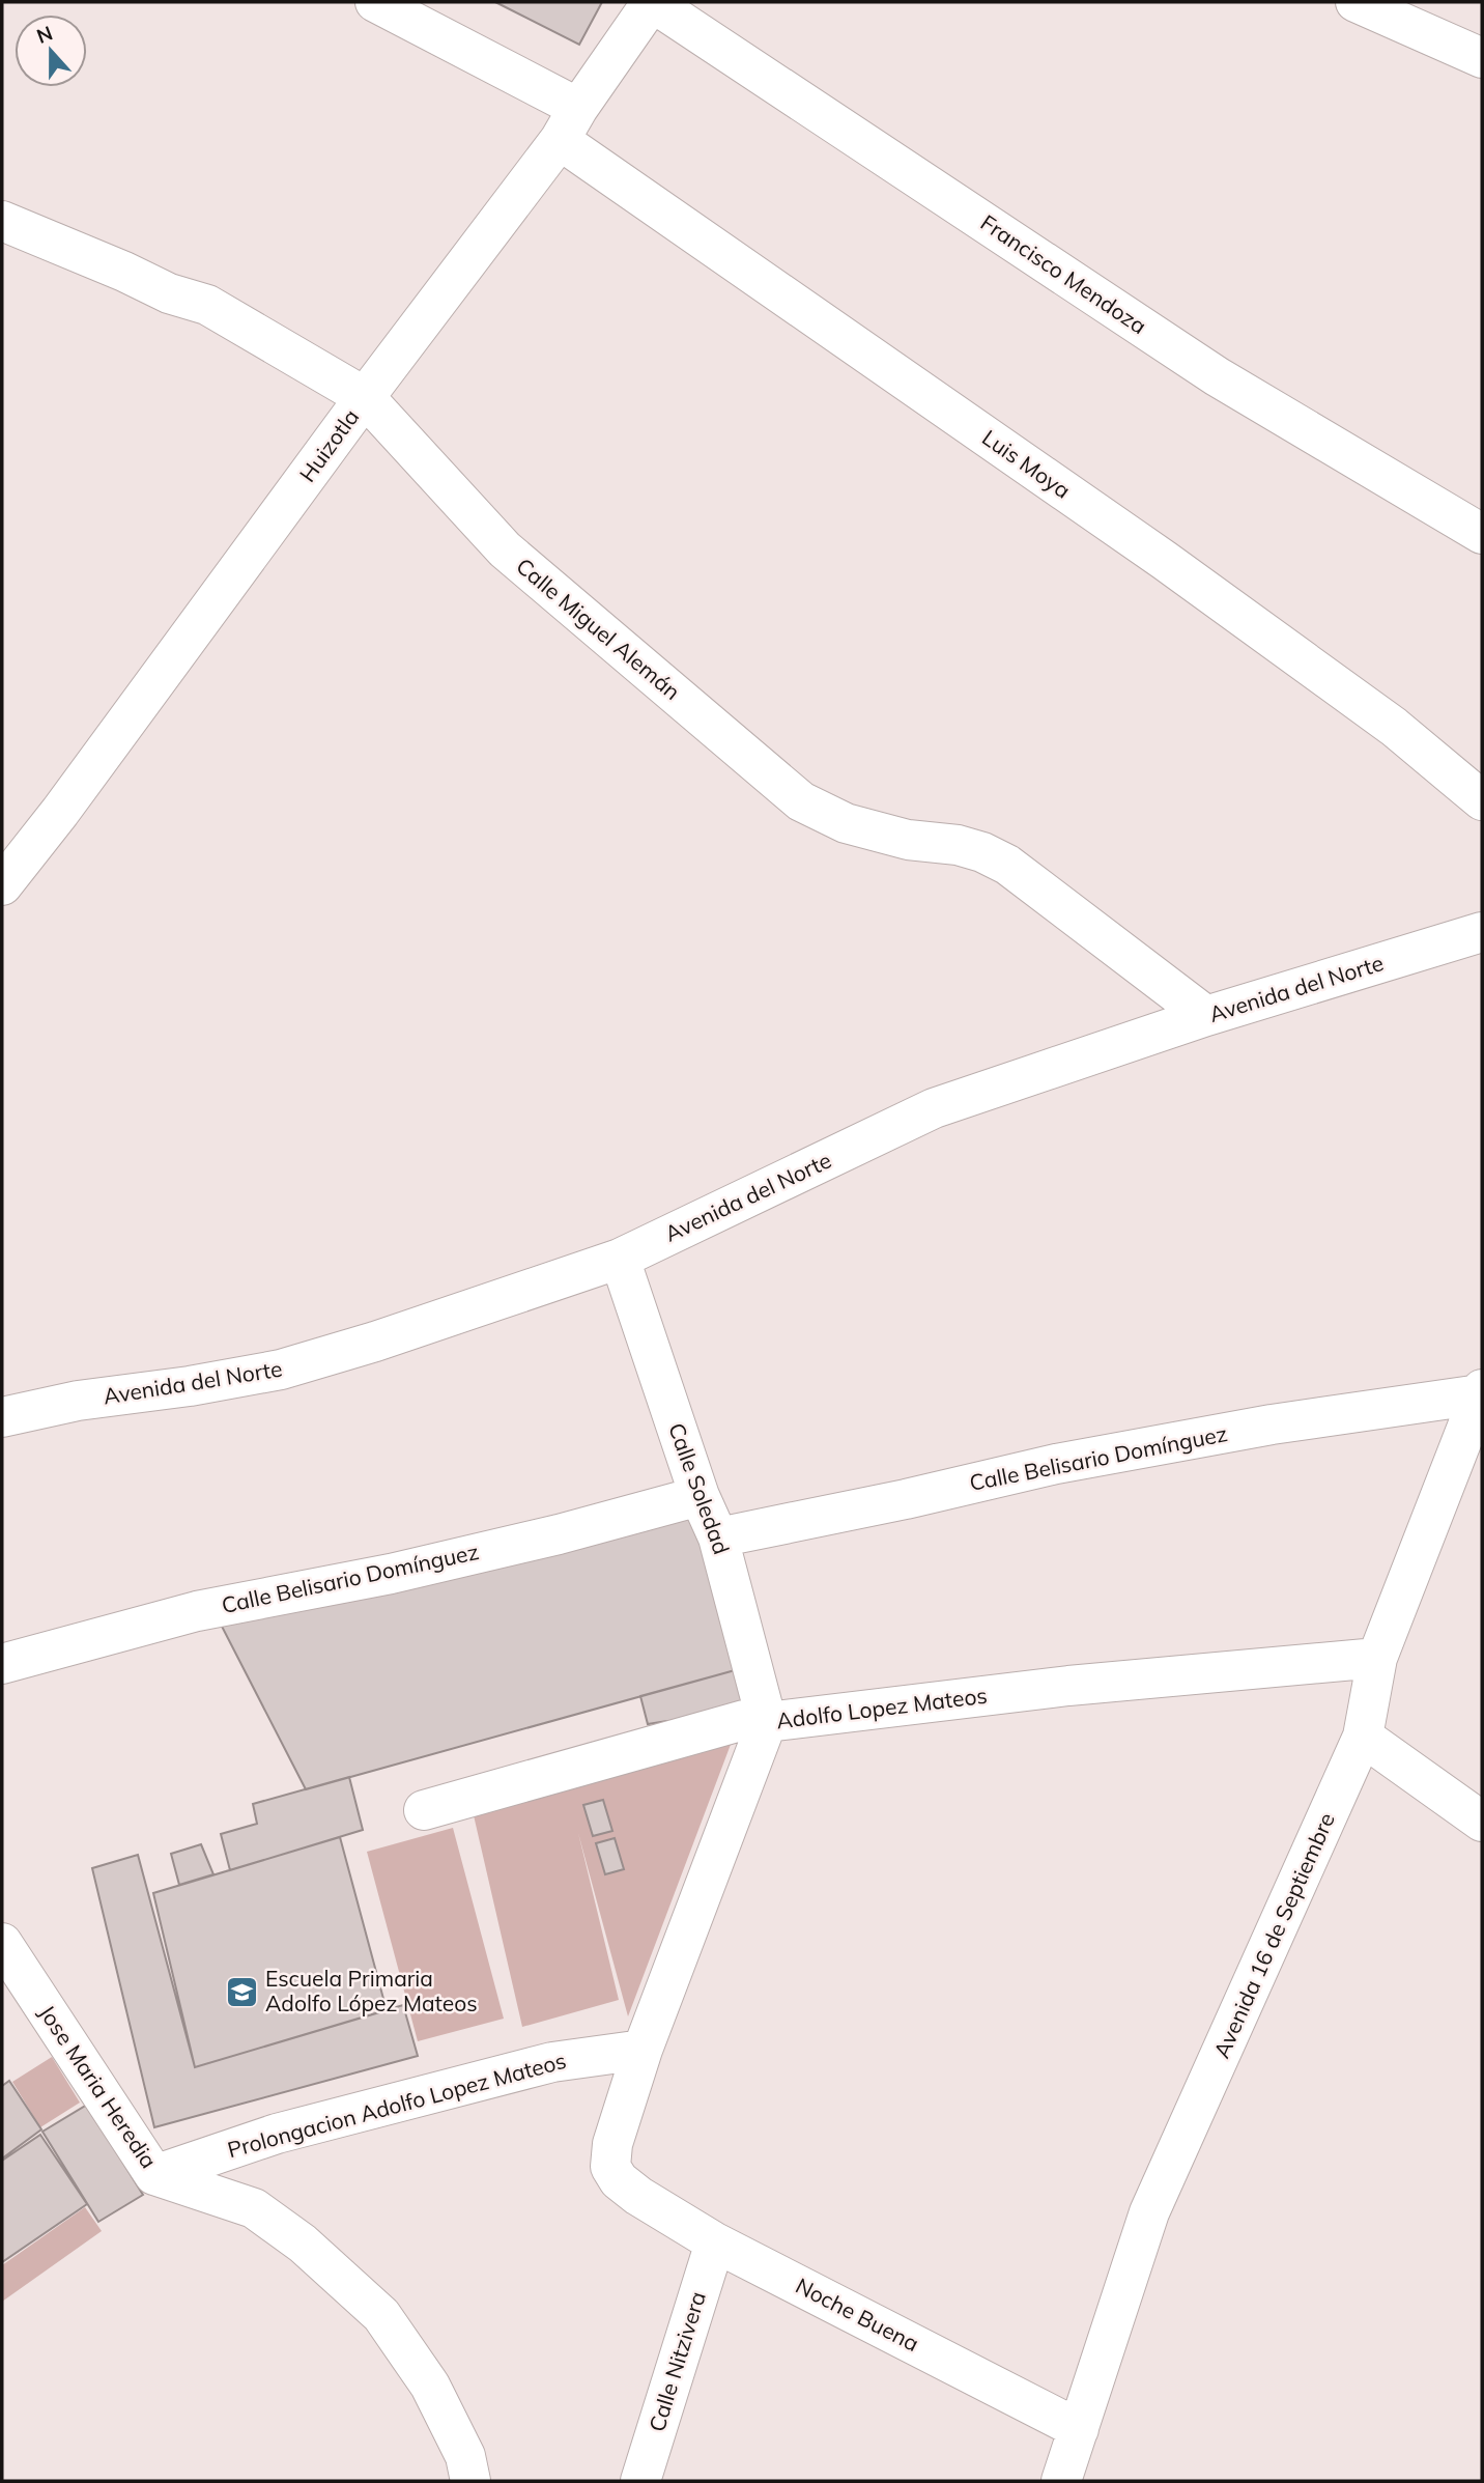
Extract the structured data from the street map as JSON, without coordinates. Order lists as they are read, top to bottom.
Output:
{
  "streets": {
    "street": [
      "Francisco Mendoza",
      "Huizotla",
      "Luis Moya",
      "Calle Miguel Alemán",
      "Avenida del Norte",
      "Calle Belisario Domínguez",
      "Calle Soledad",
      "Adolfo Lopez Mateos",
      "Avenida 16 de Septiembre",
      "Jose Maria Heredia",
      "Prolongacion Adolfo Lopez Mateos",
      "Noche Buena",
      "Calle Nitzivera"
    ]
  },
  "crossings": [
    ["Francisco Mendoza", "Huizotla"],
    ["Huizotla", "Luis Moya"],
    ["Huizotla", "Calle Miguel Alemán"],
    ["Calle Miguel Alemán", "Avenida del Norte"],
    ["Avenida del Norte", "Calle Soledad"],
    ["Calle Belisario Domínguez", "Calle Soledad"],
    ["Calle Belisario Domínguez", "Avenida 16 de Septiembre"],
    ["Calle Soledad", "Adolfo Lopez Mateos"],
    ["Adolfo Lopez Mateos", "Avenida 16 de Septiembre"],
    ["Adolfo Lopez Mateos", "Prolongacion Adolfo Lopez Mateos"],
    ["Adolfo Lopez Mateos", "Noche Buena"],
    ["Avenida 16 de Septiembre", "Noche Buena"],
    ["Jose Maria Heredia", "Prolongacion Adolfo Lopez Mateos"],
    ["Noche Buena", "Calle Nitzivera"]
  ],
  "places": {
    "school or university": ["Escuela Primaria Adolfo López Mateos"]
  },
  "north": "top"
}
